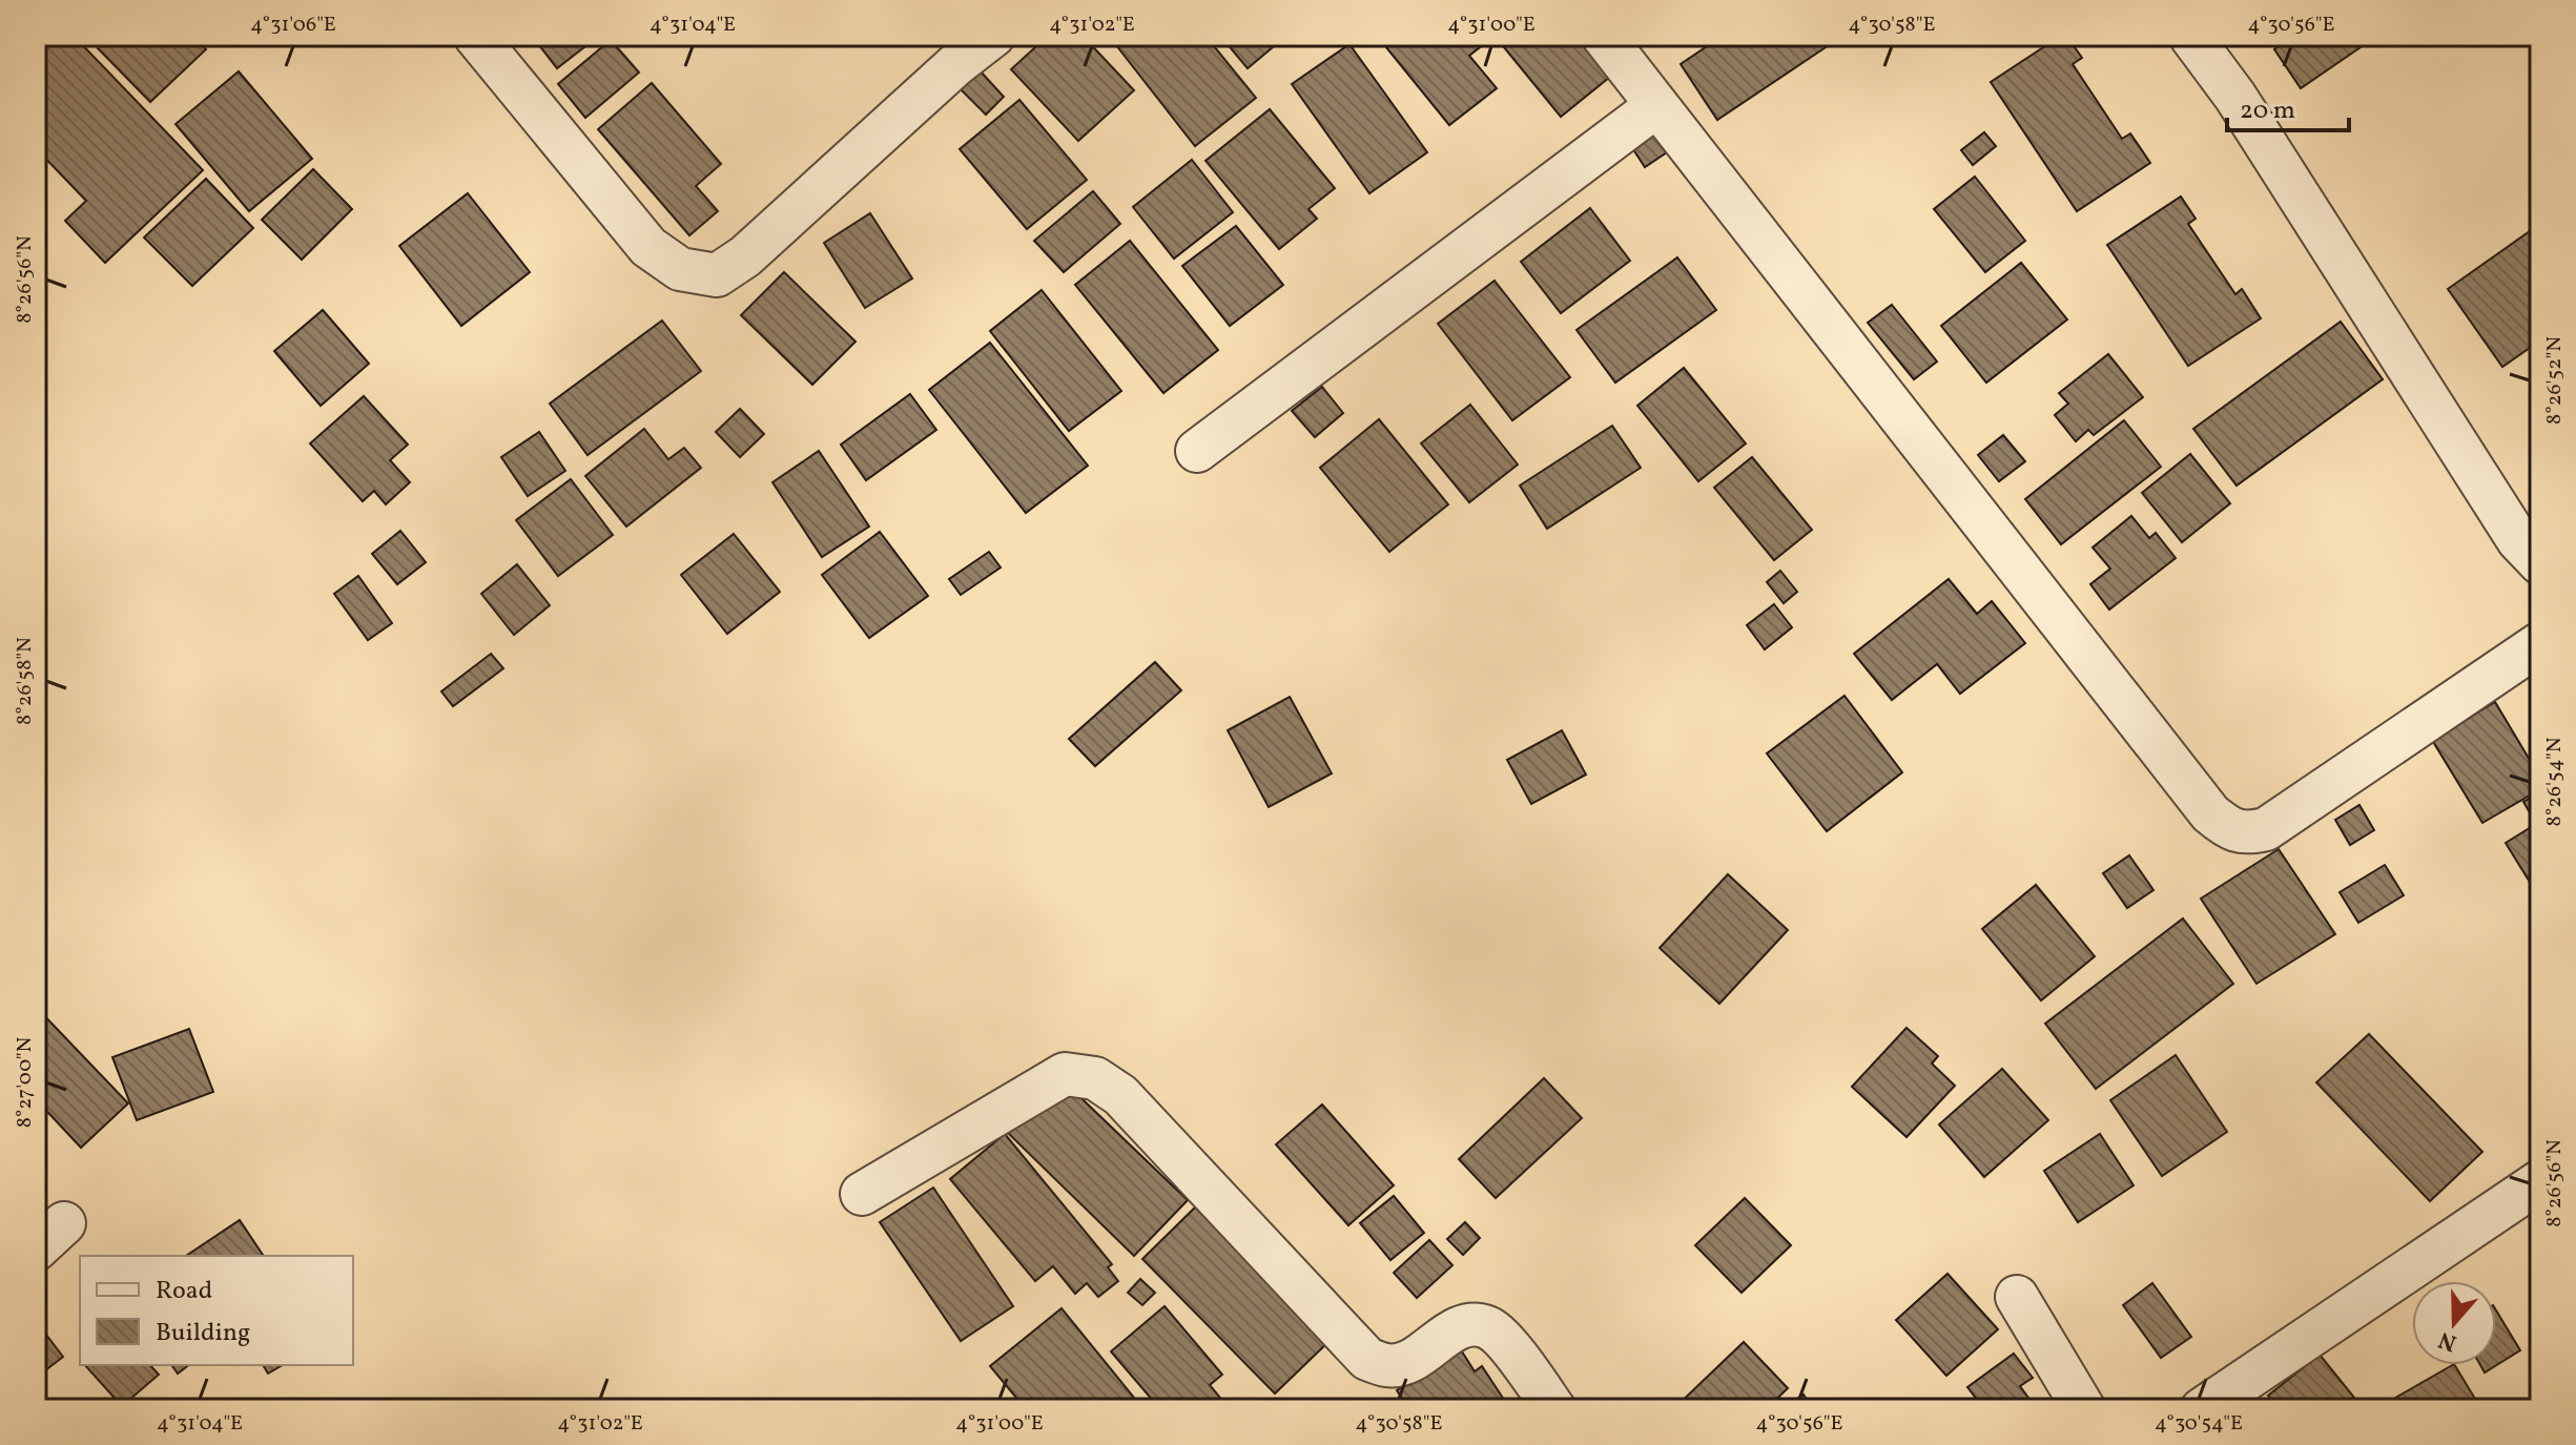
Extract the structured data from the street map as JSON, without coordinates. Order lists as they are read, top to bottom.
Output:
{
  "legend": ["Road", "Building"],
  "scale_bar": "20 m",
  "north": "bottom",
  "coordinates": [
    "4°31'06\"E",
    "4°31'04\"E",
    "4°31'02\"E",
    "4°31'00\"E",
    "4°30'58\"E",
    "4°30'56\"E",
    "8°26'56\"N",
    "8°26'52\"N",
    "8°26'58\"N",
    "8°26'54\"N",
    "8°27'00\"N",
    "4°30'54\"E"
  ]
}
